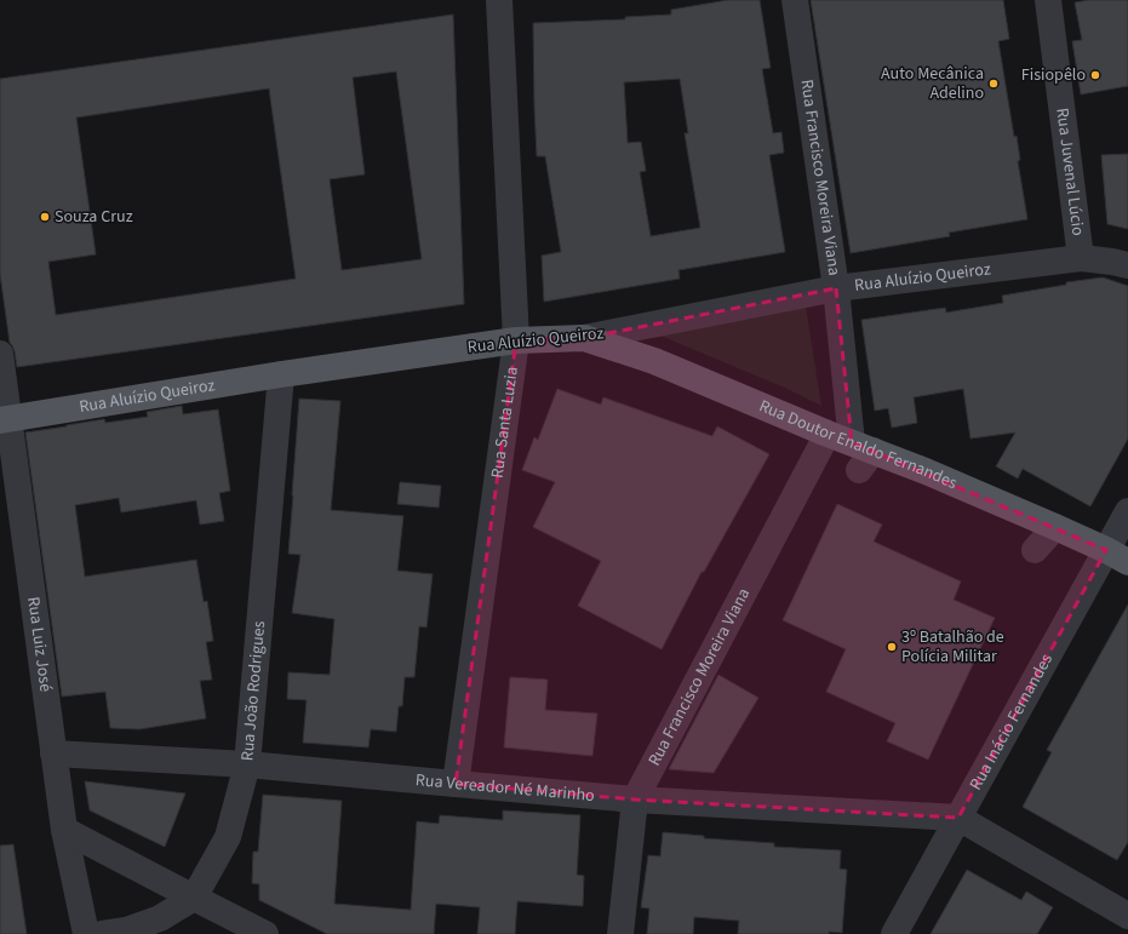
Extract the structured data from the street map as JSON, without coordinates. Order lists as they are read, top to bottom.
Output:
{
  "streets": {
    "main road": ["Rua Aluízio Queiroz", "Rua Doutor Enaldo Fernandes"],
    "street": [
      "Rua Juvenal Lúcio",
      "Rua Francisco Moreira Viana",
      "Rua Santa Luzia",
      "Rua Luiz José",
      "Rua João Rodrigues",
      "Rua Inácio Fernandes",
      "Rua Vereador Né Marinho"
    ]
  },
  "crossings": [
    ["Rua Juvenal Lúcio", "Rua Aluízio Queiroz"],
    ["Rua Francisco Moreira Viana", "Rua Aluízio Queiroz"],
    ["Rua Francisco Moreira Viana", "Rua Doutor Enaldo Fernandes"],
    ["Rua Francisco Moreira Viana", "Rua Vereador Né Marinho"],
    ["Rua Aluízio Queiroz", "Rua Santa Luzia"],
    ["Rua Aluízio Queiroz", "Rua Doutor Enaldo Fernandes"],
    ["Rua Aluízio Queiroz", "Rua Luiz José"],
    ["Rua Aluízio Queiroz", "Rua João Rodrigues"],
    ["Rua Santa Luzia", "Rua Vereador Né Marinho"],
    ["Rua Doutor Enaldo Fernandes", "Rua Inácio Fernandes"],
    ["Rua Luiz José", "Rua Vereador Né Marinho"],
    ["Rua João Rodrigues", "Rua Vereador Né Marinho"],
    ["Rua Inácio Fernandes", "Rua Vereador Né Marinho"]
  ],
  "places": [
    "Fisiopêlo",
    "Auto Mecânica Adelino",
    "Souza Cruz",
    "3º Batalhão de Polícia Militar"
  ]
}
